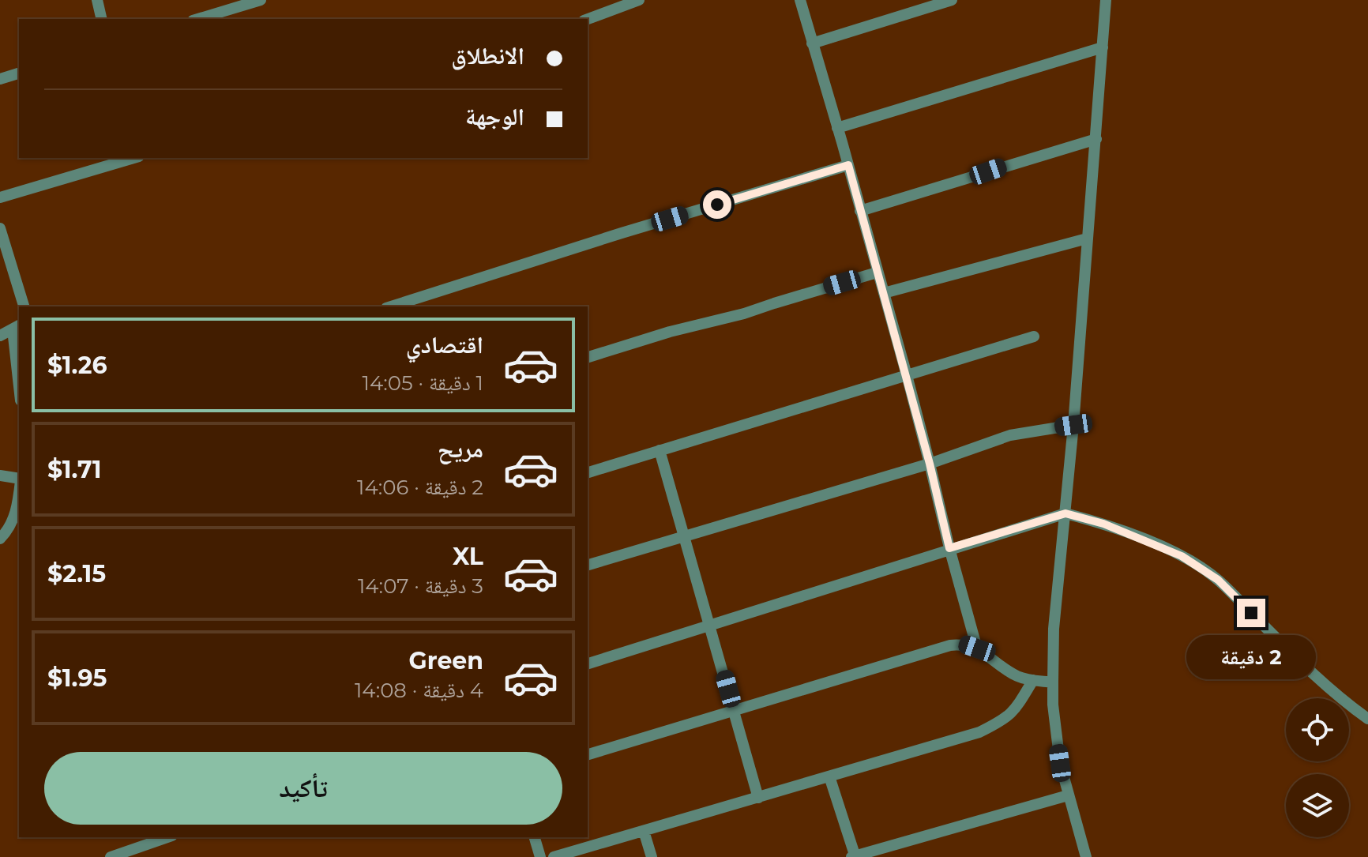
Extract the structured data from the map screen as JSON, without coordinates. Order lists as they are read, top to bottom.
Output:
{
  "page": {
    "banner": ["الانطلاق", "الوجهة"],
    "list": [
      {
        "name": "اقتصادي",
        "note": "1 دقيقة · 14:05",
        "value": "$1.26"
      },
      {
        "name": "مريح",
        "note": "2 دقيقة · 14:06",
        "value": "$1.71"
      },
      {
        "name": "XL",
        "note": "3 دقيقة · 14:07",
        "value": "$2.15"
      },
      {
        "name": "Green",
        "note": "4 دقيقة · 14:08",
        "value": "$1.95"
      }
    ],
    "bubble": "2 دقيقة",
    "buttons": "تأكيد"
  }
}
